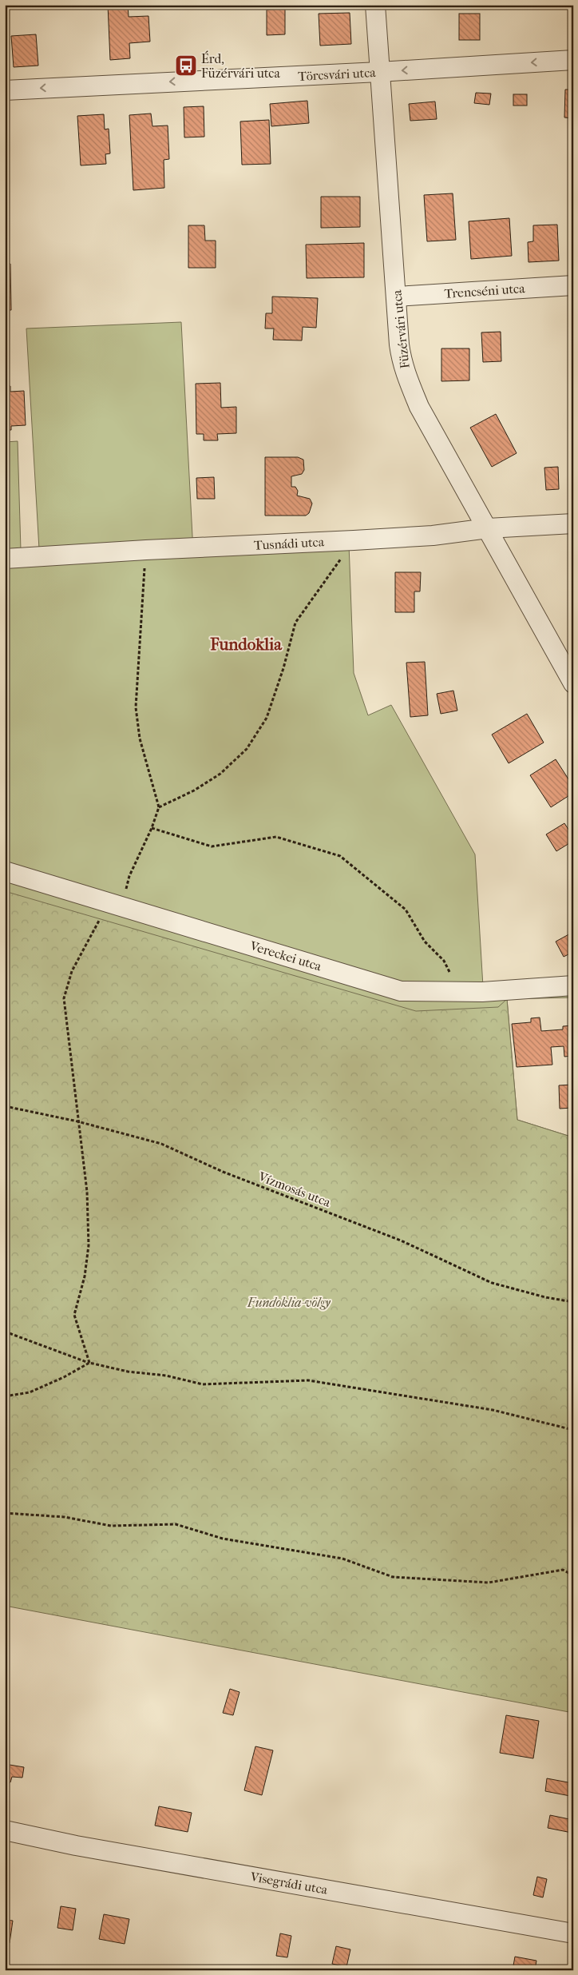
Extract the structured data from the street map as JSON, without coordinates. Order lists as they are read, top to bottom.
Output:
{
  "streets": {
    "street": [
      "Törcsvári utca",
      "Trencséni utca",
      "Füzérvári utca",
      "Tusnádi utca",
      "Vereckei utca",
      "Visegrádi utca"
    ],
    "path": ["Vízmosás utca"]
  },
  "crossings": [
    ["Törcsvári utca", "Füzérvári utca"],
    ["Trencséni utca", "Füzérvári utca"],
    ["Füzérvári utca", "Tusnádi utca"]
  ],
  "one_way": ["Törcsvári utca"],
  "districts": ["Fundoklia"],
  "parks": ["Fundoklia-völgy"],
  "places": {
    "bus stop": ["Érd, Füzérvári utca"]
  }
}
